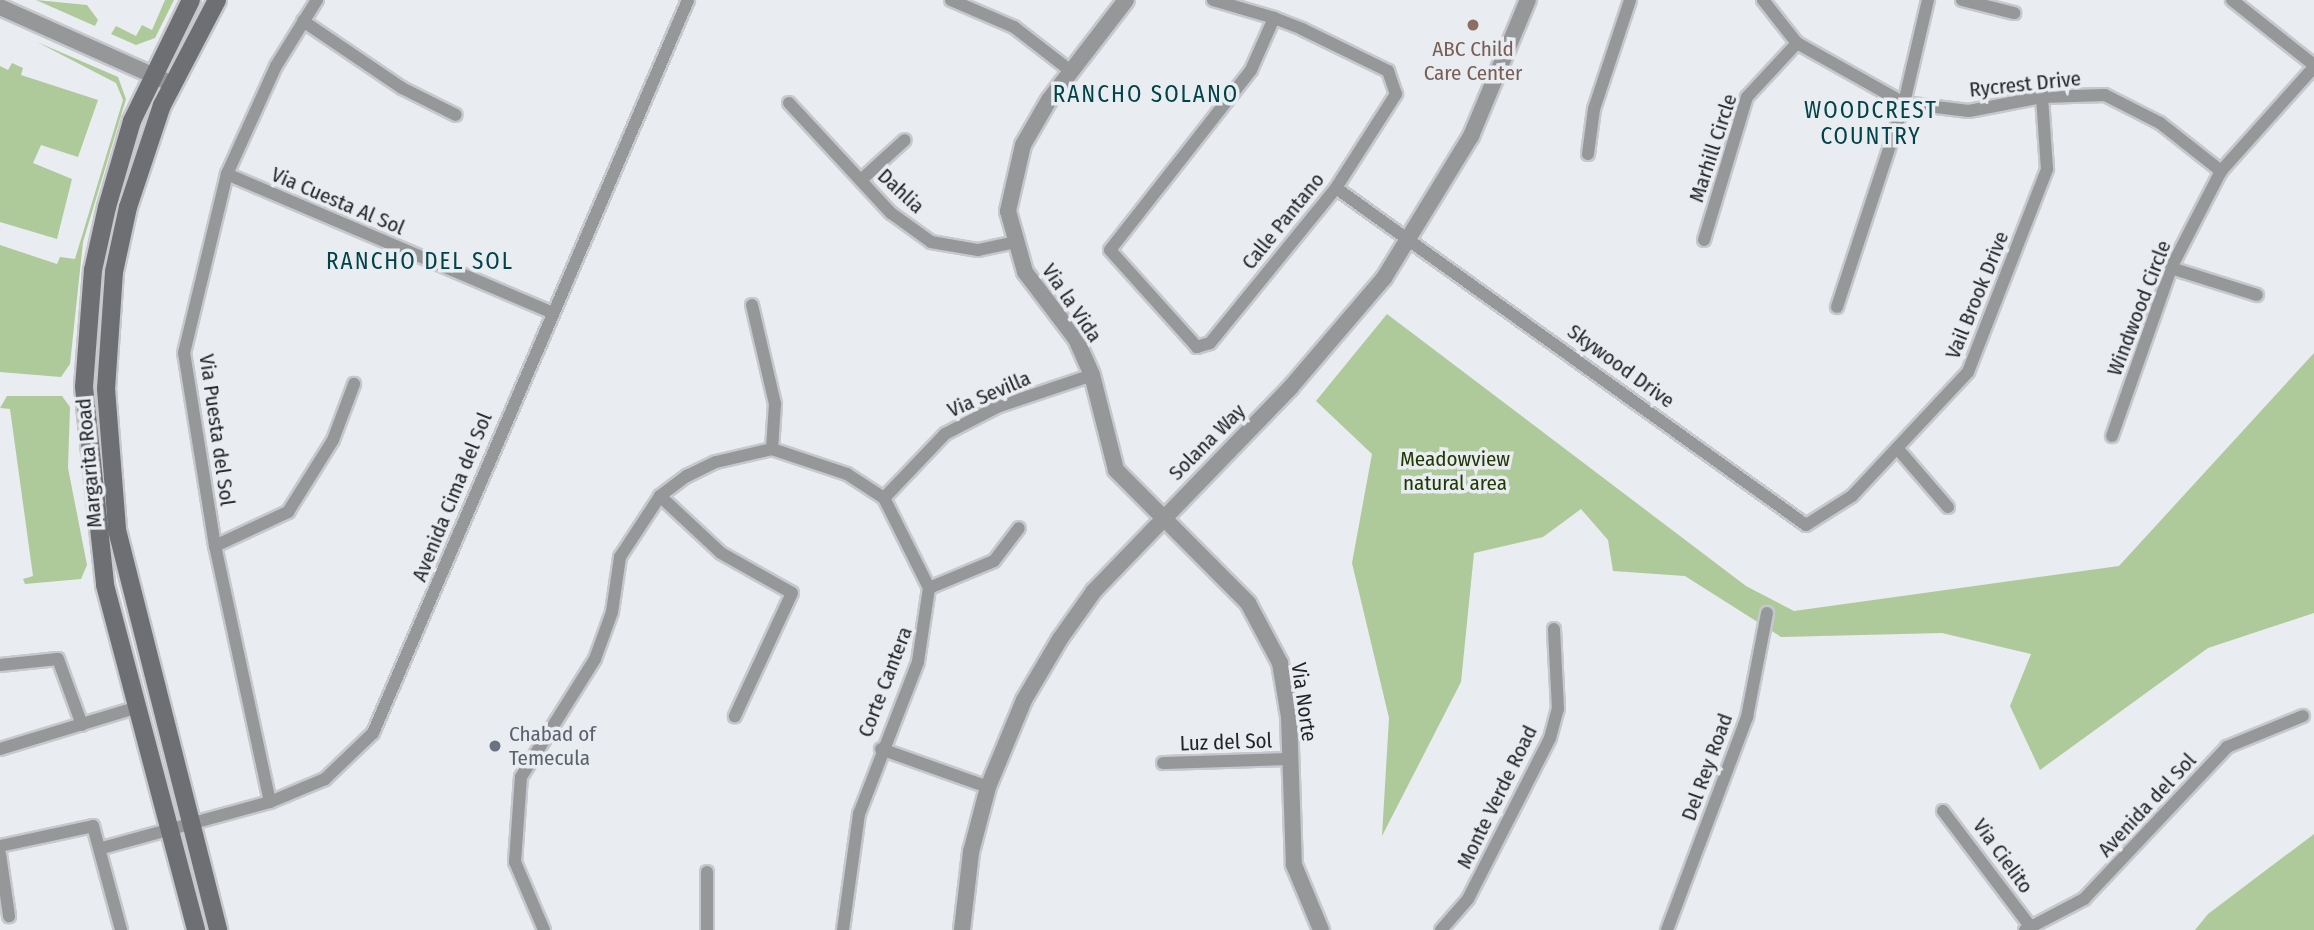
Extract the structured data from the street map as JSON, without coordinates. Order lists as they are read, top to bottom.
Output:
{
  "streets": {
    "main road": ["Margarita Road"],
    "street": [
      "Rycrest Drive",
      "Marhill Circle",
      "Dahlia",
      "Via Cuesta Al Sol",
      "Calle Pantano",
      "Vail Brook Drive",
      "Via la Vida",
      "Windwood Circle",
      "Skywood Drive",
      "Via Sevilla",
      "Via Puesta del Sol",
      "Solana Way",
      "Avenida Cima del Sol",
      "Corte Cantera",
      "Via Norte",
      "Luz del Sol",
      "Del Rey Road",
      "Monte Verde Road",
      "Avenida del Sol",
      "Via Cielito"
    ]
  },
  "crossings": [
    ["Rycrest Drive", "Marhill Circle"],
    ["Rycrest Drive", "Vail Brook Drive"],
    ["Rycrest Drive", "Windwood Circle"],
    ["Dahlia", "Via la Vida"],
    ["Via Cuesta Al Sol", "Via Puesta del Sol"],
    ["Via Cuesta Al Sol", "Avenida Cima del Sol"],
    ["Calle Pantano", "Skywood Drive"],
    ["Vail Brook Drive", "Skywood Drive"],
    ["Via la Vida", "Via Sevilla"],
    ["Via la Vida", "Solana Way"],
    ["Via la Vida", "Via Norte"],
    ["Skywood Drive", "Solana Way"],
    ["Via Puesta del Sol", "Avenida Cima del Sol"],
    ["Solana Way", "Via Norte"],
    ["Margarita Road", "Avenida Cima del Sol"],
    ["Via Norte", "Luz del Sol"],
    ["Avenida del Sol", "Via Cielito"]
  ],
  "districts": ["RANCHO SOLANO", "WOODCREST COUNTRY", "RANCHO DEL SOL"],
  "parks": ["Meadowview natural area"],
  "places": ["ABC Child Care Center", "Chabad of Temecula"]
}
